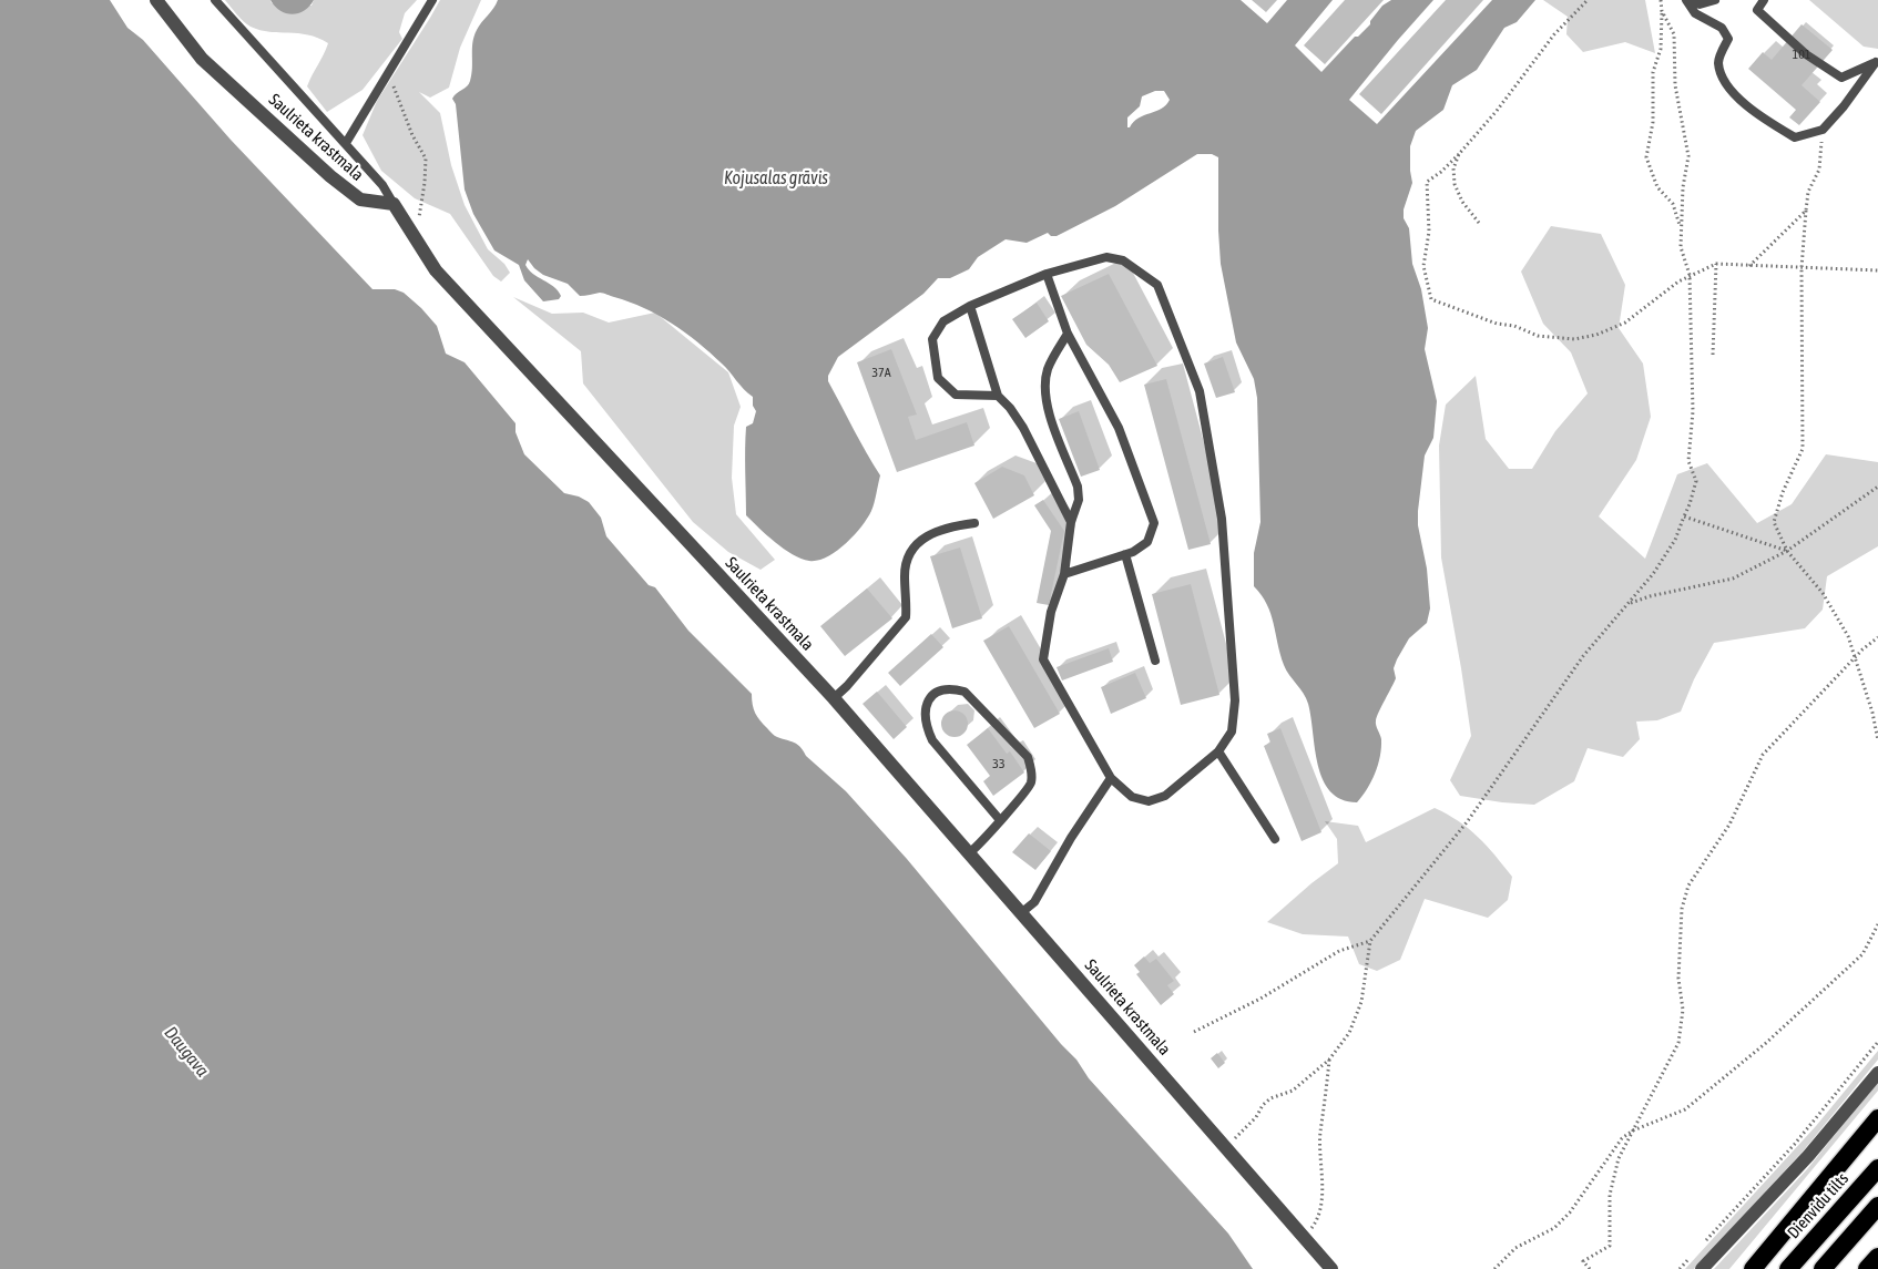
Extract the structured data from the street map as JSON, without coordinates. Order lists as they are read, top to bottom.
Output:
{
  "streets": {
    "highway": ["Dienvidu tilts"],
    "street": ["Saulrieta krastmala"]
  },
  "water": ["Kojusalas grāvis", "Daugava"],
  "house_numbers": ["101", "37A", "33"]
}
